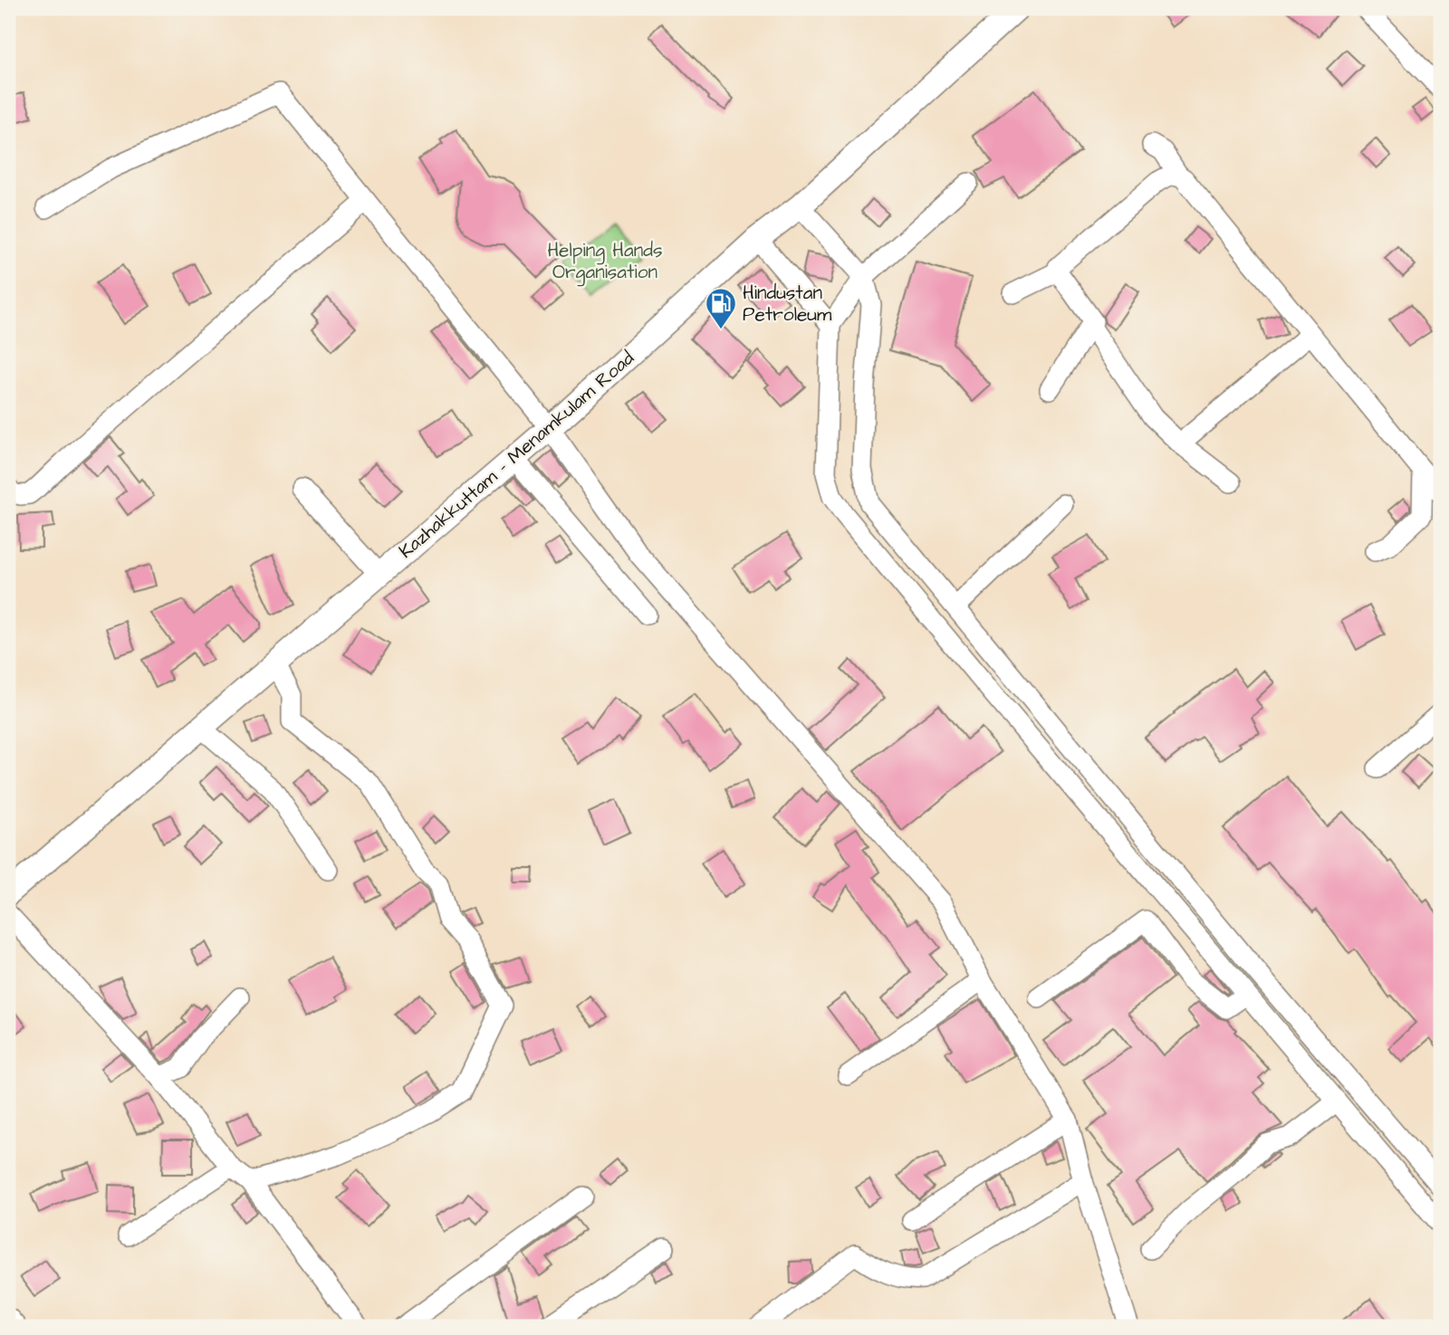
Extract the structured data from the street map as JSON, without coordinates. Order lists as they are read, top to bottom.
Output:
{
  "streets": {
    "main road": ["Kazhakkuttam - Menamkulam Road"]
  },
  "parks": ["Helping Hands Organisation"],
  "places": {
    "fuel station": ["Hindustan Petroleum"]
  }
}
